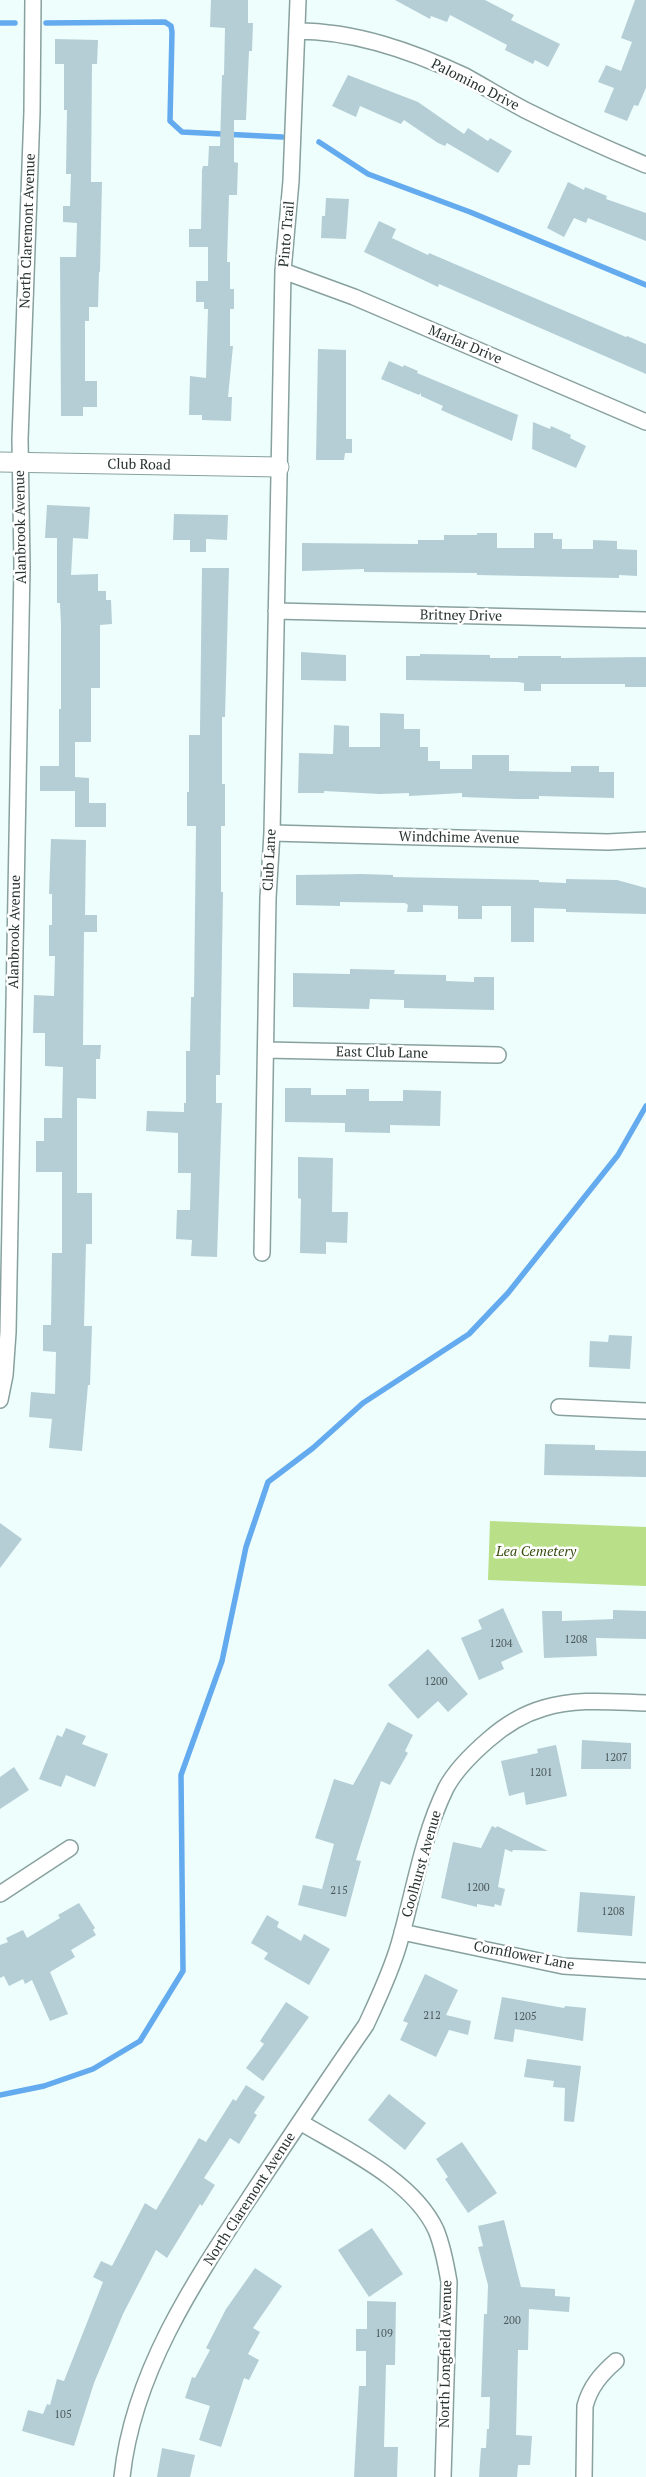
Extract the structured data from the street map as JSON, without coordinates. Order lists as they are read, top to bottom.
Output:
{
  "streets": {
    "street": [
      "Palomino Drive",
      "North Claremont Avenue",
      "Pinto Trail",
      "Marlar Drive",
      "Club Road",
      "Alanbrook Avenue",
      "Britney Drive",
      "Windchime Avenue",
      "Club Lane",
      "East Club Lane",
      "Coolhurst Avenue",
      "Cornflower Lane",
      "North Longfield Avenue"
    ]
  },
  "crossings": [
    ["Palomino Drive", "Pinto Trail"],
    ["North Claremont Avenue", "Club Road"],
    ["North Claremont Avenue", "Alanbrook Avenue"],
    ["North Claremont Avenue", "Coolhurst Avenue"],
    ["North Claremont Avenue", "Cornflower Lane"],
    ["North Claremont Avenue", "North Longfield Avenue"],
    ["Pinto Trail", "Marlar Drive"],
    ["Pinto Trail", "Club Road"],
    ["Pinto Trail", "Club Lane"],
    ["Club Road", "Alanbrook Avenue"],
    ["Club Road", "Club Lane"],
    ["Britney Drive", "Club Lane"],
    ["Windchime Avenue", "Club Lane"],
    ["Club Lane", "East Club Lane"],
    ["Coolhurst Avenue", "Cornflower Lane"]
  ],
  "parks": ["Lea Cemetery"],
  "house_numbers": [
    "1208",
    "1204",
    "1200",
    "1207",
    "1201",
    "1200",
    "215",
    "1208",
    "212",
    "1205",
    "200",
    "109",
    "105"
  ]
}
